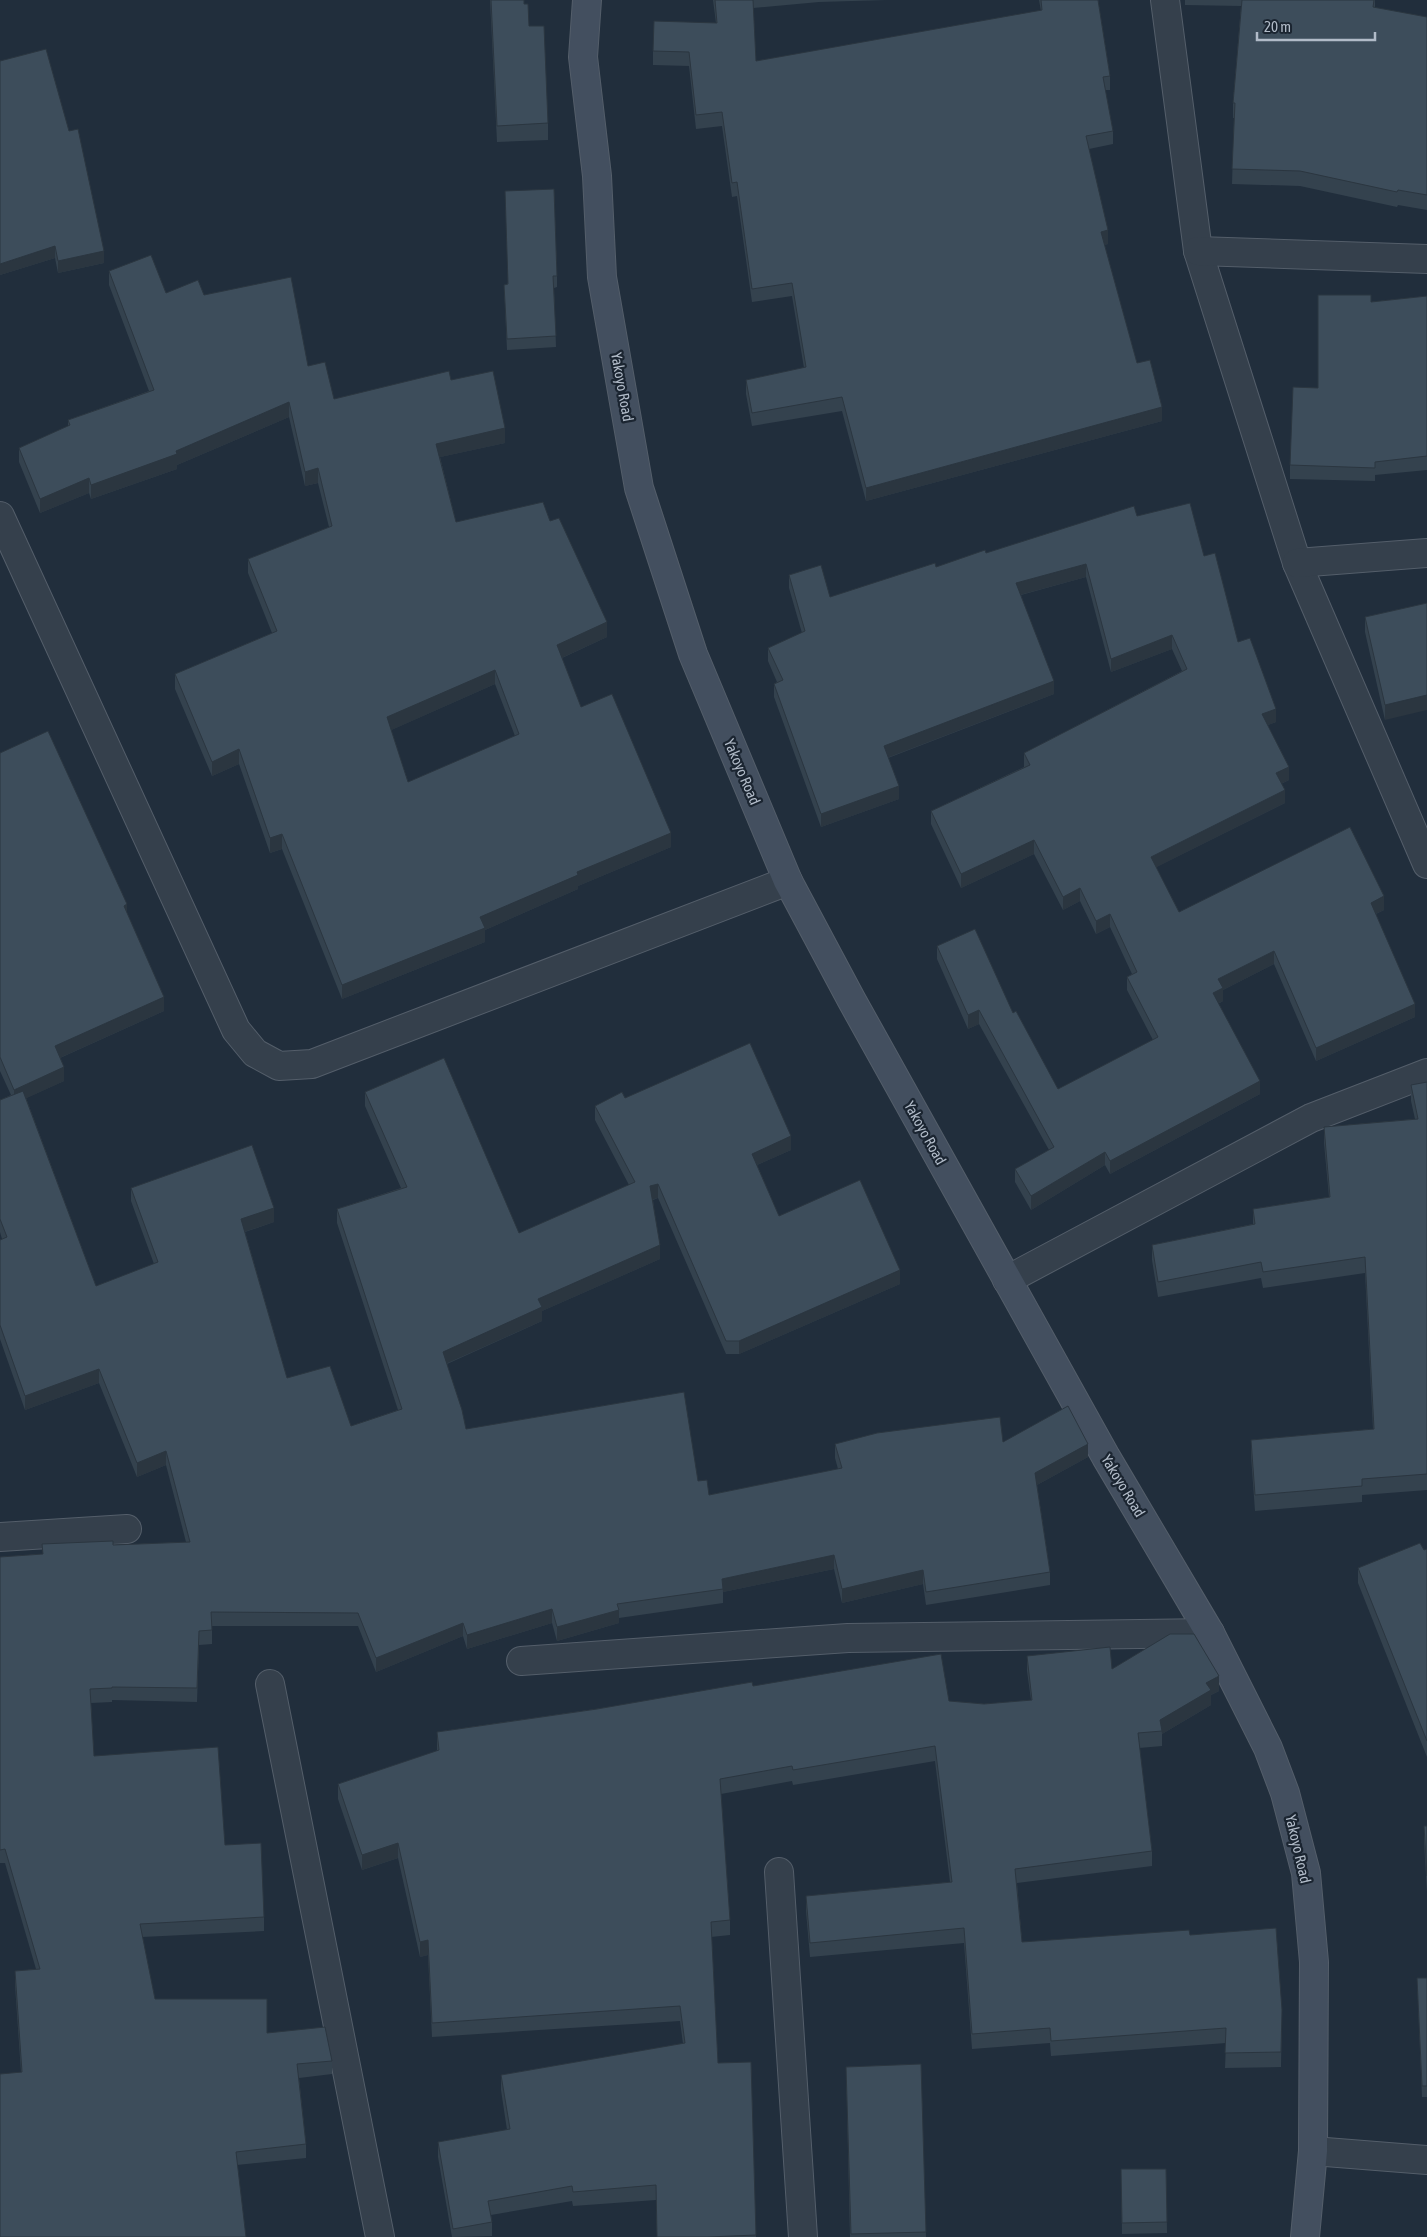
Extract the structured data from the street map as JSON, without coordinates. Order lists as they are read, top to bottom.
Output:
{
  "streets": {
    "main road": ["Yakoyo Road"]
  },
  "scale_bar": "20 m"
}
